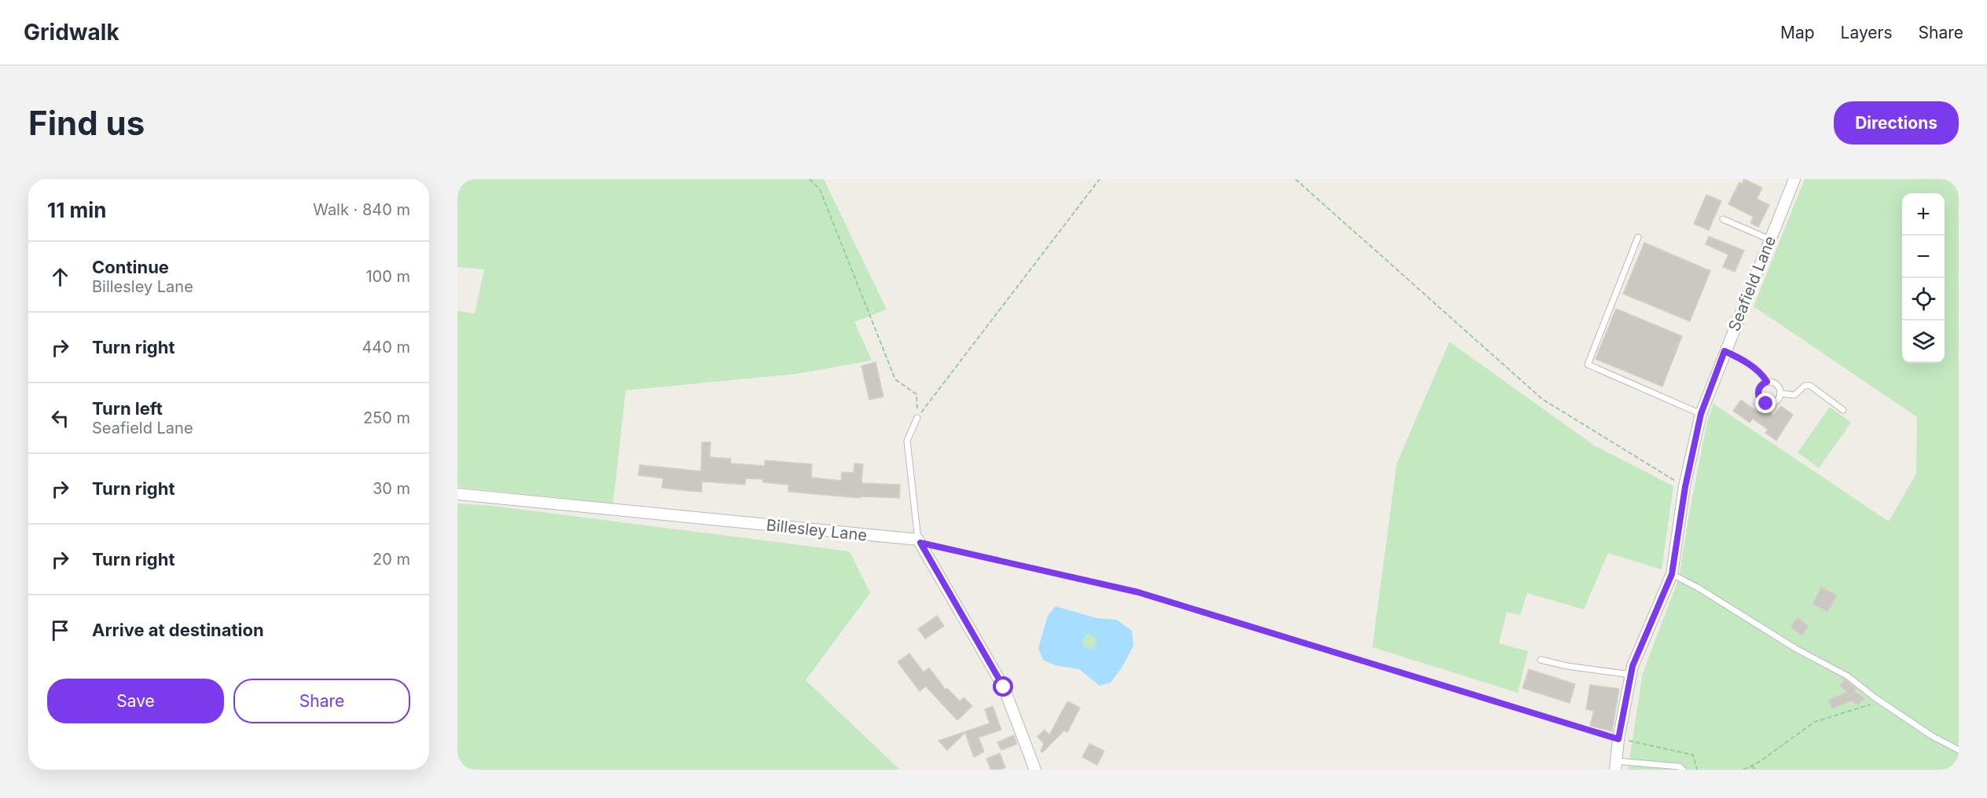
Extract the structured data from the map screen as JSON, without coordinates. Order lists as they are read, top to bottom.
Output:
{
  "streets": {
    "street": ["Seafield Lane", "Billesley Lane"]
  },
  "page": {
    "header": "Gridwalk",
    "nav": ["Map", "Layers", "Share"],
    "buttons": [
      "Directions",
      ["Save", "Share"]
    ],
    "title": "Find us",
    "heading": ["11 min", "Walk · 840 m"],
    "map_buttons": ["+", "−"],
    "list": [
      ["Continue", "Billesley Lane", "100 m"],
      ["Turn right", "440 m"],
      ["Turn left", "Seafield Lane", "250 m"],
      ["Turn right", "30 m"],
      ["Turn right", "20 m"],
      "Arrive at destination"
    ]
  }
}
